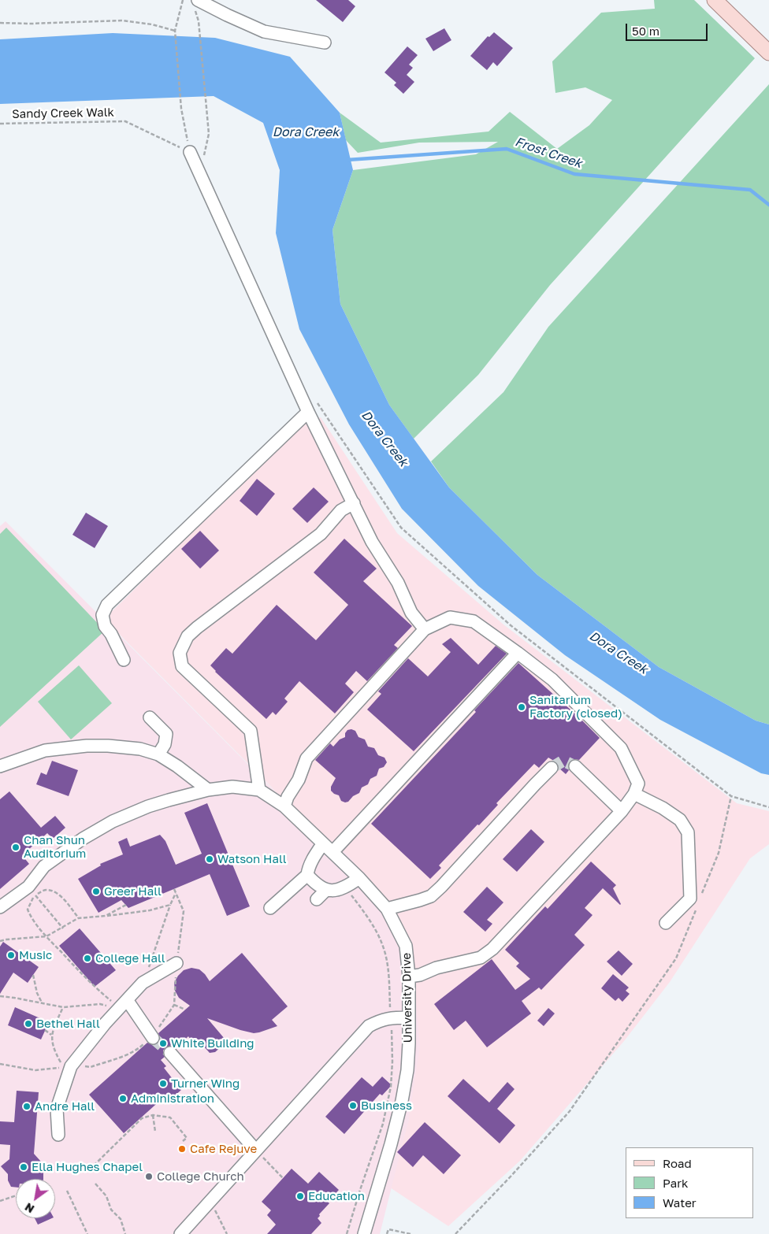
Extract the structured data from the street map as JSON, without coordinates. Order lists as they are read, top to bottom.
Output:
{
  "streets": {
    "street": ["University Drive"],
    "path": ["Sandy Creek Walk"]
  },
  "water": ["Dora Creek", "Frost Creek"],
  "places": [
    "Sanitarium Factory (closed)",
    "Chan Shun Auditorium",
    "Watson Hall",
    "Greer Hall",
    "Music",
    "College Hall",
    "Bethel Hall",
    "White Building",
    "Turner Wing",
    "Administration",
    "Business",
    "Andre Hall",
    "Cafe Rejuve",
    "Ella Hughes Chapel",
    "College Church",
    "Education"
  ],
  "legend": ["Road", "Park", "Water"],
  "scale_bar": "50 m",
  "north": "bottom left"
}
